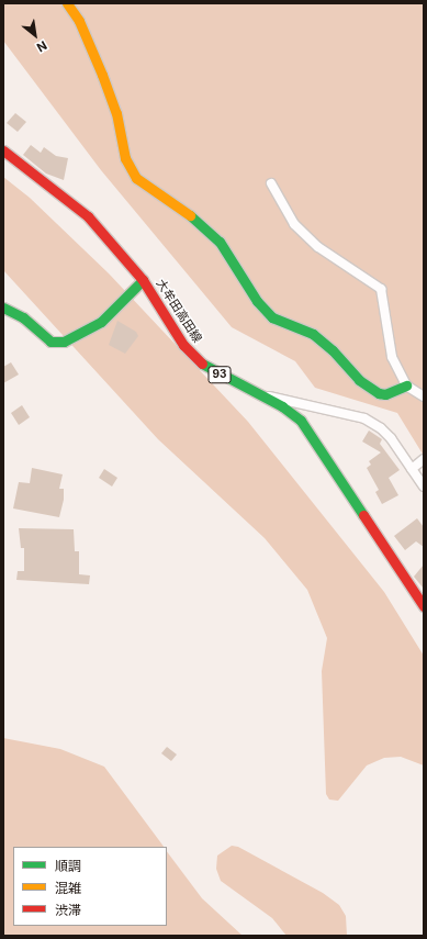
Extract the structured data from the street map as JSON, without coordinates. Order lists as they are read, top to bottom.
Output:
{
  "streets": {
    "street": ["大牟田高田線", "93"]
  },
  "legend": ["順調", "混雑", "渋滞"],
  "north": "bottom right"
}
